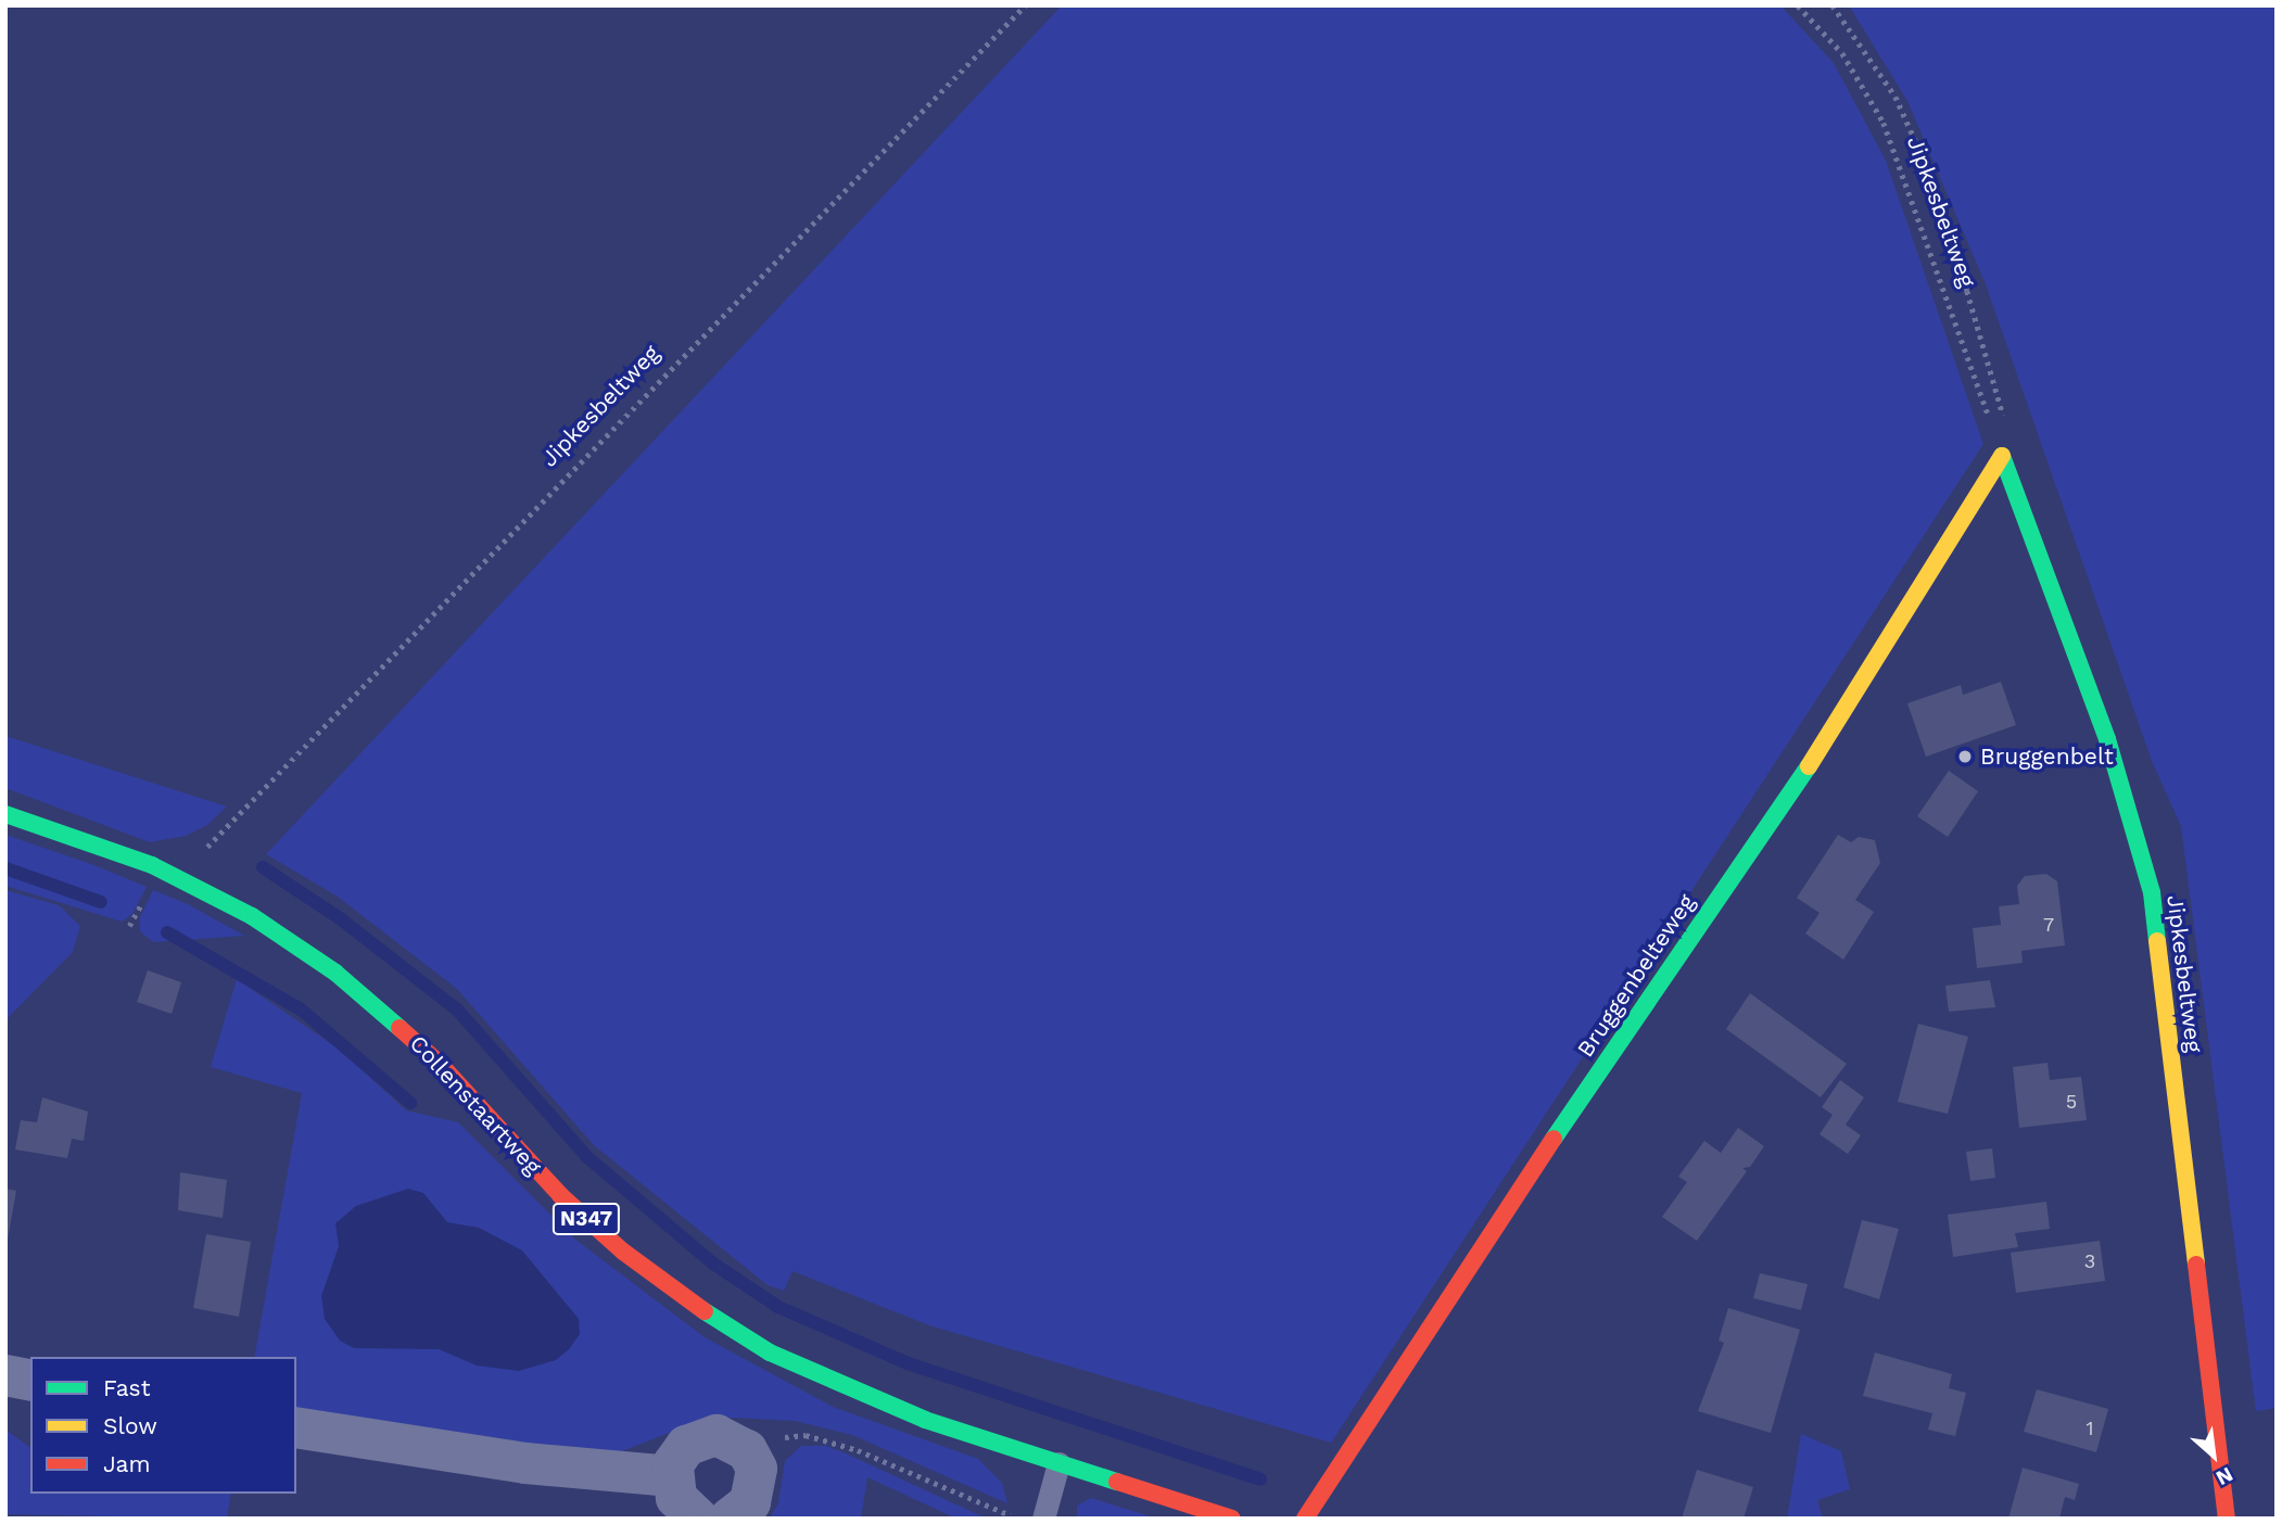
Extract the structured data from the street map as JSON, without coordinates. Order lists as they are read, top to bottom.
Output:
{
  "streets": {
    "street": [
      "Jipkesbeltweg",
      "Bruggenbelteweg",
      "Collenstaartweg",
      "N347"
    ]
  },
  "crossings": [
    ["Jipkesbeltweg", "Bruggenbelteweg"]
  ],
  "places": ["Bruggenbelt"],
  "house_numbers": [
    "7",
    "5",
    "3",
    "1"
  ],
  "legend": ["Fast", "Slow", "Jam"],
  "north": "bottom right"
}
